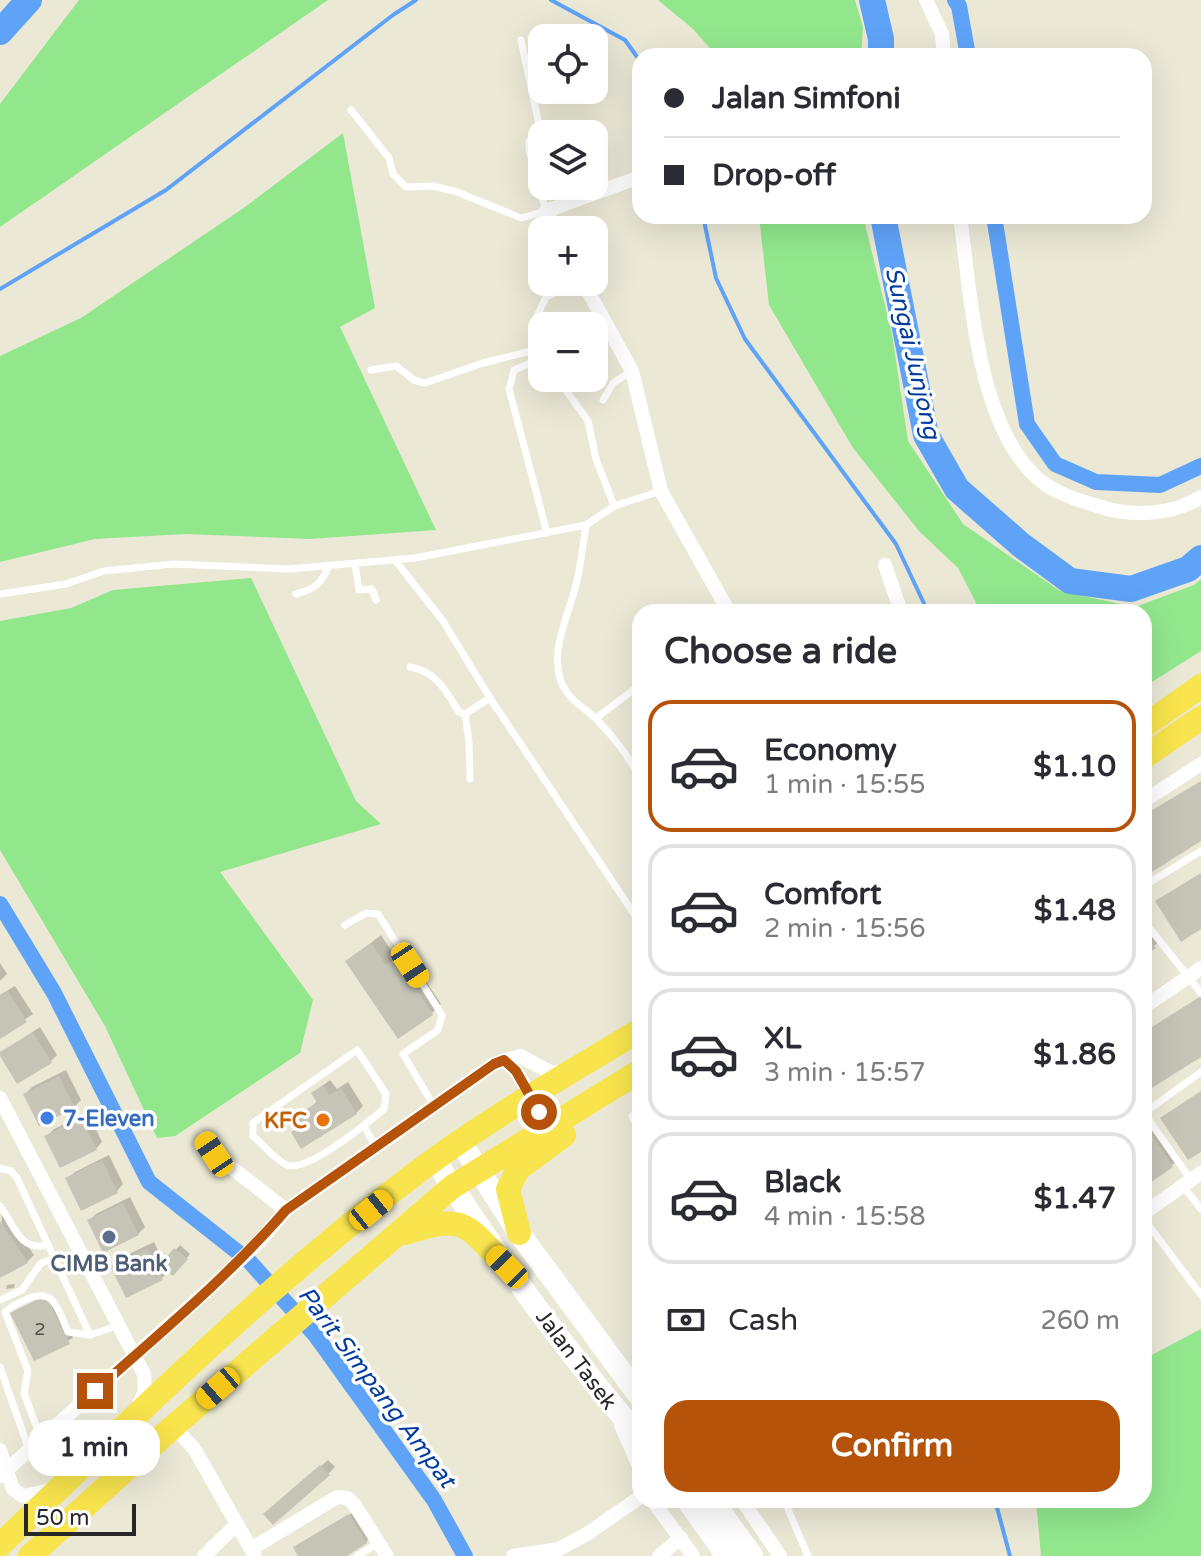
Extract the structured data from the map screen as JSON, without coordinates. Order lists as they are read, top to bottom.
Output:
{
  "streets": {
    "main road": ["Jalan Tasek"]
  },
  "water": ["Sungai Junjong", "Parit Simpang Ampat"],
  "places": ["7-Eleven", "KFC", "CIMB Bank"],
  "house_numbers": ["2"],
  "scale_bar": "50 m",
  "page": {
    "map_buttons": ["+", "−"],
    "banner": ["Jalan Simfoni", "Drop-off"],
    "heading": "Choose a ride",
    "list": [
      {
        "name": "Economy",
        "note": "1 min · 15:55",
        "value": "$1.10"
      },
      {
        "name": "Comfort",
        "note": "2 min · 15:56",
        "value": "$1.48"
      },
      {
        "name": "XL",
        "note": "3 min · 15:57",
        "value": "$1.86"
      },
      {
        "name": "Black",
        "note": "4 min · 15:58",
        "value": "$1.47"
      }
    ],
    "pay": ["Cash", "260 m"],
    "buttons": "Confirm",
    "bubble": "1 min",
    "scale": "50 m"
  }
}
